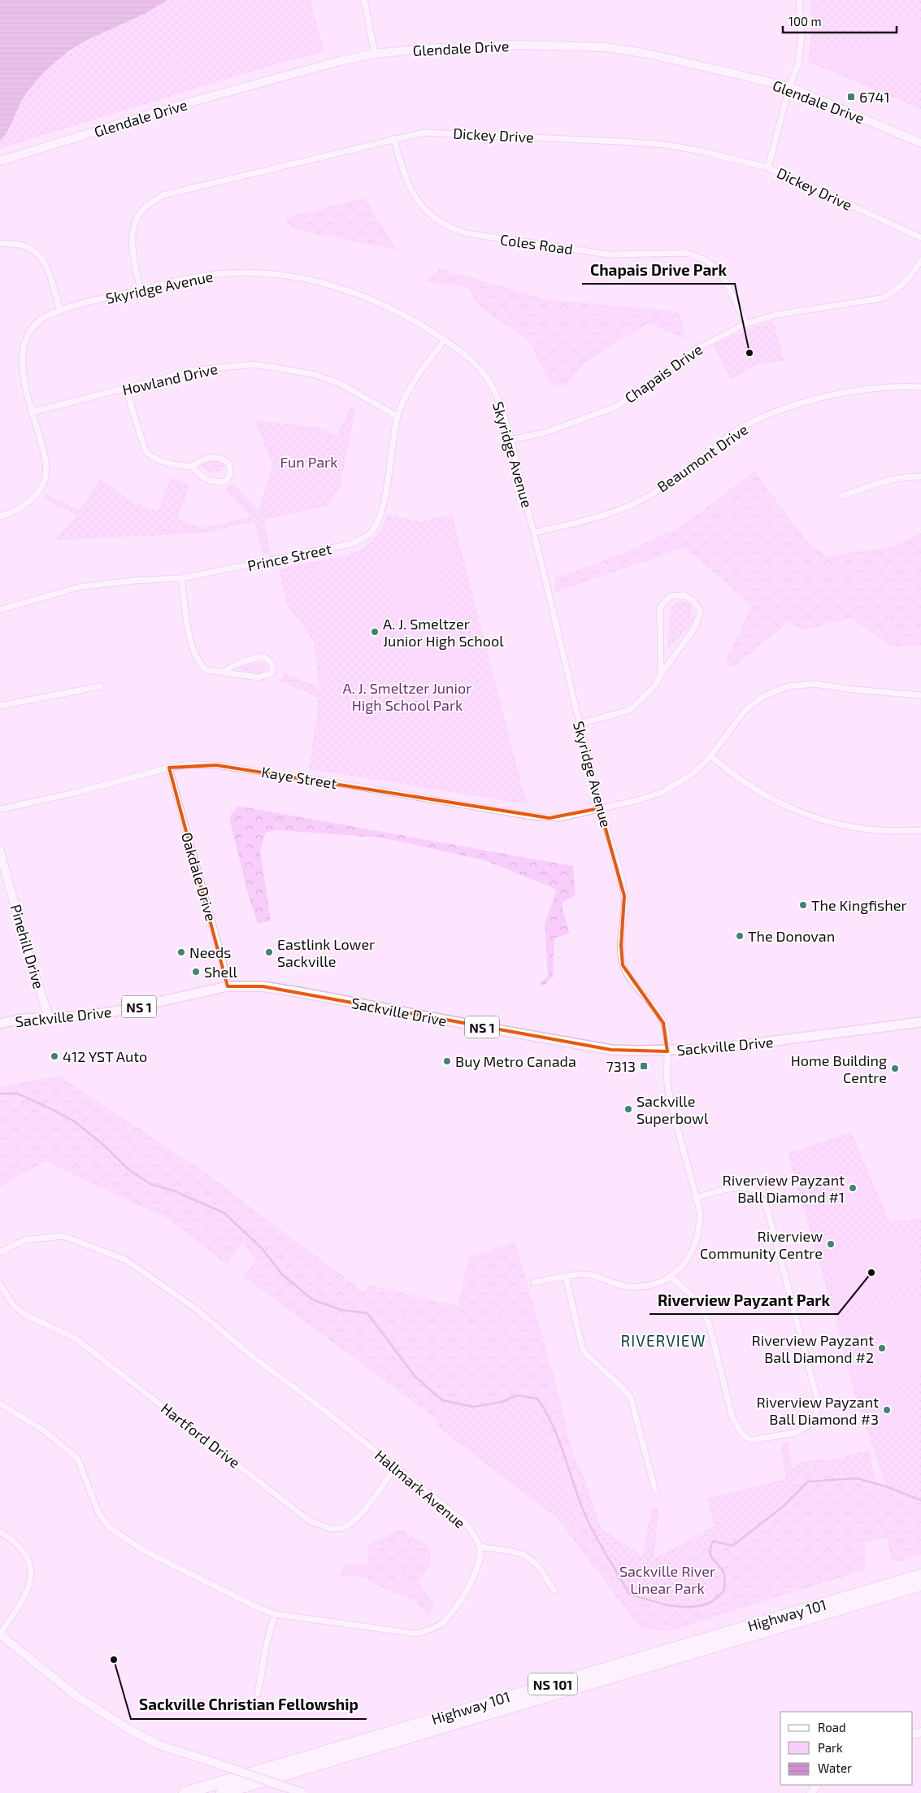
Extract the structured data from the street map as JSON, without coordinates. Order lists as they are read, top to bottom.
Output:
{
  "streets": {
    "highway": ["Highway 101", "NS 101"],
    "main road": [
      "Glendale Drive",
      "Pinehill Drive",
      "NS 1",
      "Sackville Drive"
    ],
    "street": [
      "Dickey Drive",
      "Coles Road",
      "Skyridge Avenue",
      "Chapais Drive",
      "Howland Drive",
      "Beaumont Drive",
      "Prince Street",
      "Kaye Street",
      "Oakdale Drive",
      "Hartford Drive",
      "Hallmark Avenue"
    ]
  },
  "crossings": [
    ["Dickey Drive", "Coles Road"],
    ["Dickey Drive", "Skyridge Avenue"],
    ["Coles Road", "Chapais Drive"],
    ["Skyridge Avenue", "Chapais Drive"],
    ["Skyridge Avenue", "Howland Drive"],
    ["Skyridge Avenue", "Beaumont Drive"],
    ["Skyridge Avenue", "Prince Street"],
    ["Skyridge Avenue", "Kaye Street"],
    ["Skyridge Avenue", "Sackville Drive"],
    ["Howland Drive", "Prince Street"],
    ["Kaye Street", "Oakdale Drive"],
    ["Oakdale Drive", "Sackville Drive"],
    ["Pinehill Drive", "Sackville Drive"],
    ["Hartford Drive", "Hallmark Avenue"]
  ],
  "districts": ["RIVERVIEW"],
  "parks": ["Fun Park", "A. J. Smeltzer Junior High School Park", "Sackville River Linear Park"],
  "places": {
    "transit": ["6741", "7313"],
    "other": [
      "Chapais Drive Park",
      "A. J. Smeltzer Junior High School",
      "The Kingfisher",
      "The Donovan",
      "Needs",
      "Eastlink Lower Sackville",
      "Shell",
      "412 YST Auto",
      "Buy Metro Canada",
      "Home Building Centre",
      "Sackville Superbowl",
      "Riverview Payzant Ball Diamond #1",
      "Riverview Community Centre",
      "Riverview Payzant Park",
      "Riverview Payzant Ball Diamond #2",
      "Riverview Payzant Ball Diamond #3",
      "Sackville Christian Fellowship"
    ]
  },
  "legend": ["Road", "Park", "Water"],
  "scale_bar": "100 m"
}
